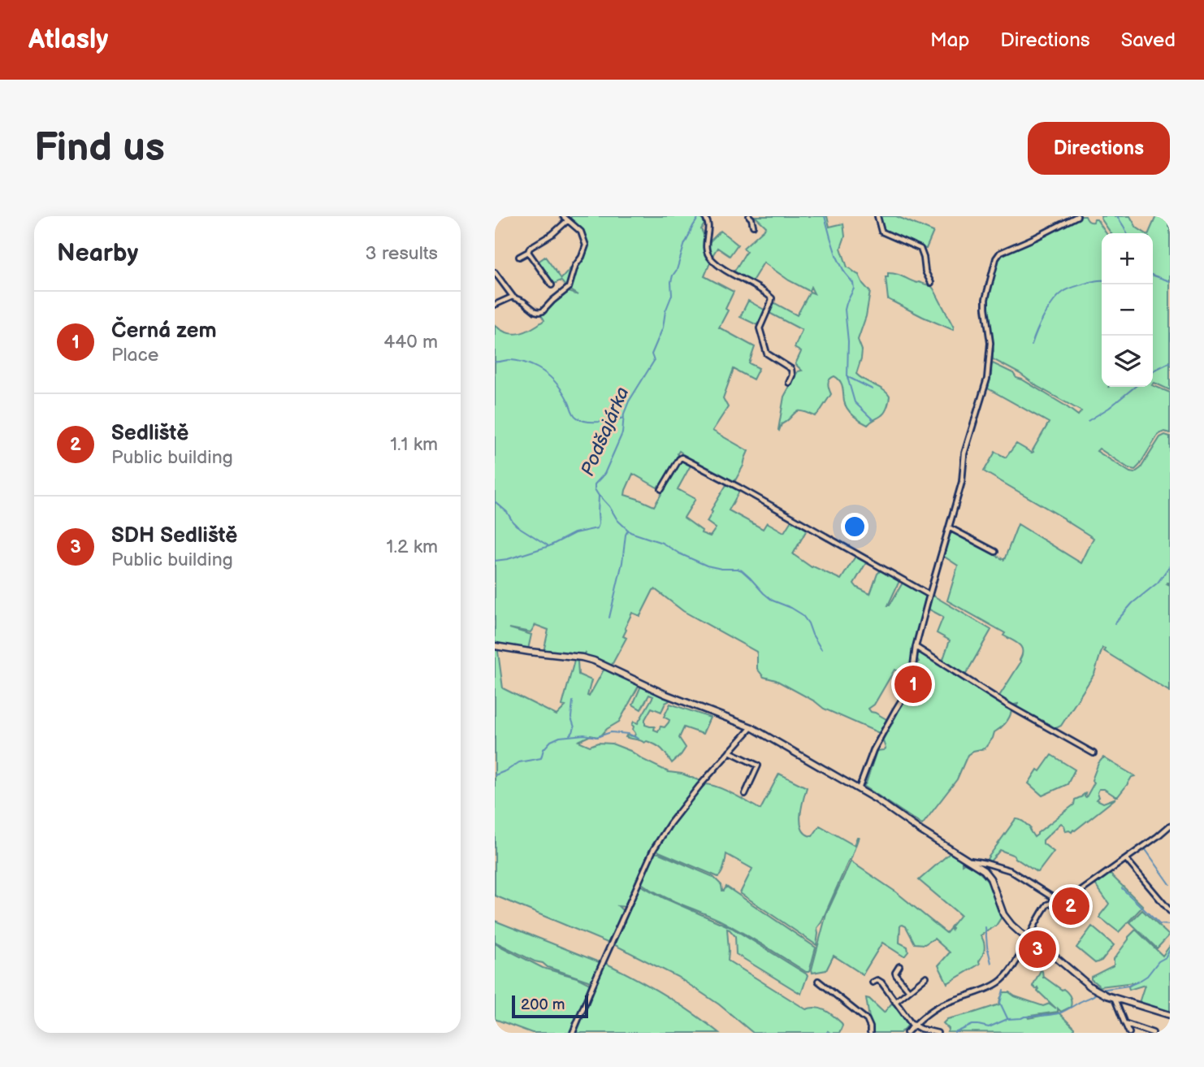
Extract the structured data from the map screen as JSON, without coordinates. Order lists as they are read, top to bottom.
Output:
{
  "water": ["Podšajárka"],
  "scale_bar": "200 m",
  "page": {
    "header": "Atlasly",
    "nav": ["Map", "Directions", "Saved"],
    "buttons": "Directions",
    "title": "Find us",
    "heading": ["Nearby", "3 results"],
    "map_buttons": ["+", "−"],
    "list": [
      {
        "mark": "1",
        "name": "Černá zem",
        "note": "Place",
        "value": "440 m"
      },
      {
        "mark": "2",
        "name": "Sedliště",
        "note": "Public building",
        "value": "1.1 km"
      },
      {
        "mark": "3",
        "name": "SDH Sedliště",
        "note": "Public building",
        "value": "1.2 km"
      }
    ],
    "pins": ["1", "2", "3"],
    "scale": "200 m"
  }
}
